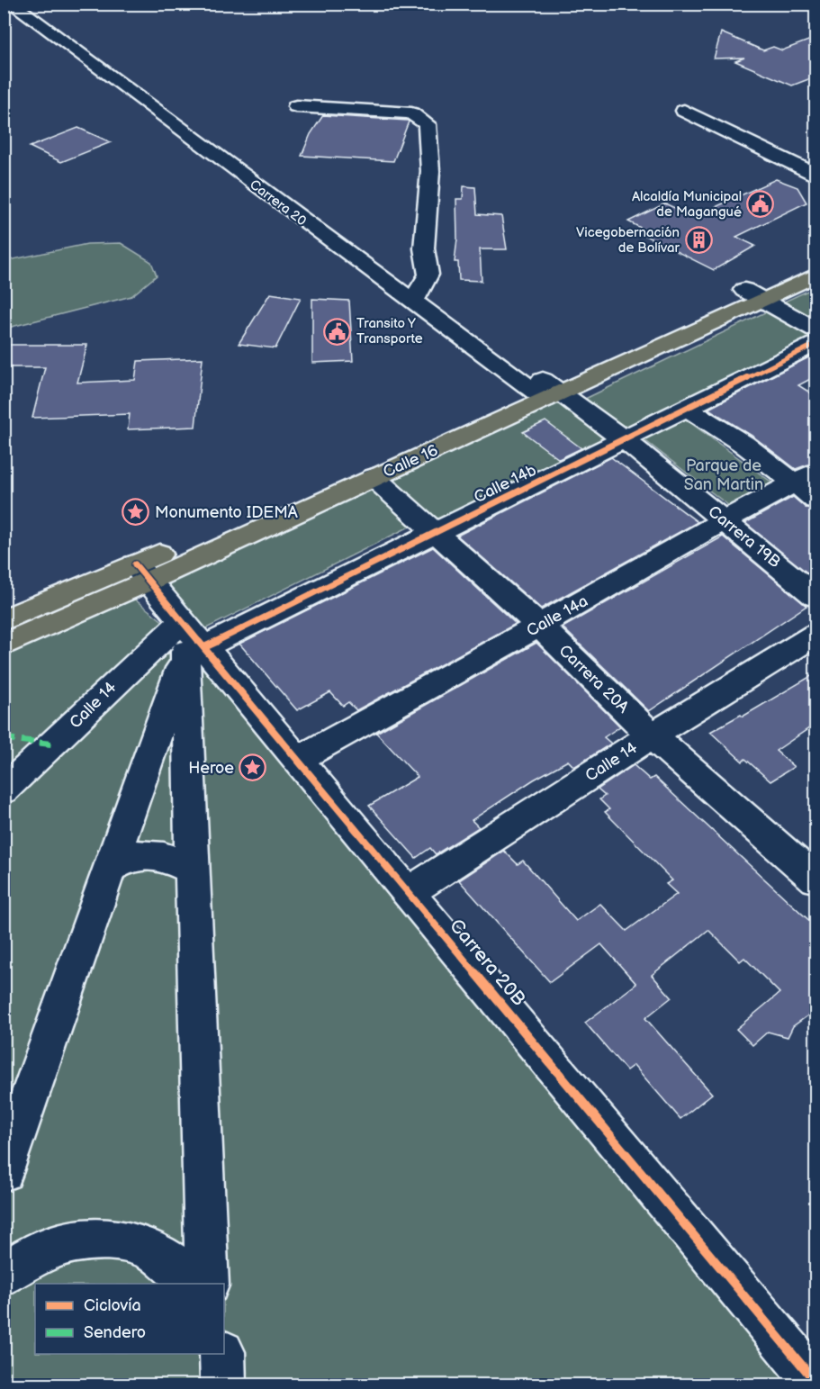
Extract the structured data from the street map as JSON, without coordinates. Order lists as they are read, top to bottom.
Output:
{
  "streets": {
    "highway": ["Calle 16"],
    "street": [
      "Carrera 20",
      "Calle 14b",
      "Carrera 19B",
      "Calle 14a",
      "Carrera 20A",
      "Calle 14",
      "Carrera 20B"
    ]
  },
  "crossings": [
    ["Carrera 20", "Calle 16"],
    ["Carrera 20", "Carrera 19B"],
    ["Calle 16", "Carrera 19B"],
    ["Calle 16", "Carrera 20A"],
    ["Calle 16", "Carrera 20B"],
    ["Calle 14b", "Carrera 19B"],
    ["Calle 14b", "Carrera 20A"],
    ["Calle 14b", "Calle 14"],
    ["Calle 14b", "Carrera 20B"],
    ["Carrera 19B", "Calle 14a"],
    ["Calle 14a", "Carrera 20A"],
    ["Calle 14a", "Carrera 20B"],
    ["Carrera 20A", "Calle 14"],
    ["Calle 14", "Carrera 20B"]
  ],
  "parks": ["Parque de San Martin"],
  "places": {
    "public building": ["Alcaldía Municipal de Magangué", "Transito Y Transporte"],
    "building": ["Vicegobernación de Bolívar"],
    "place": ["Monumento IDEMA", "Heroe"]
  },
  "legend": ["Ciclovía", "Sendero"]
}
